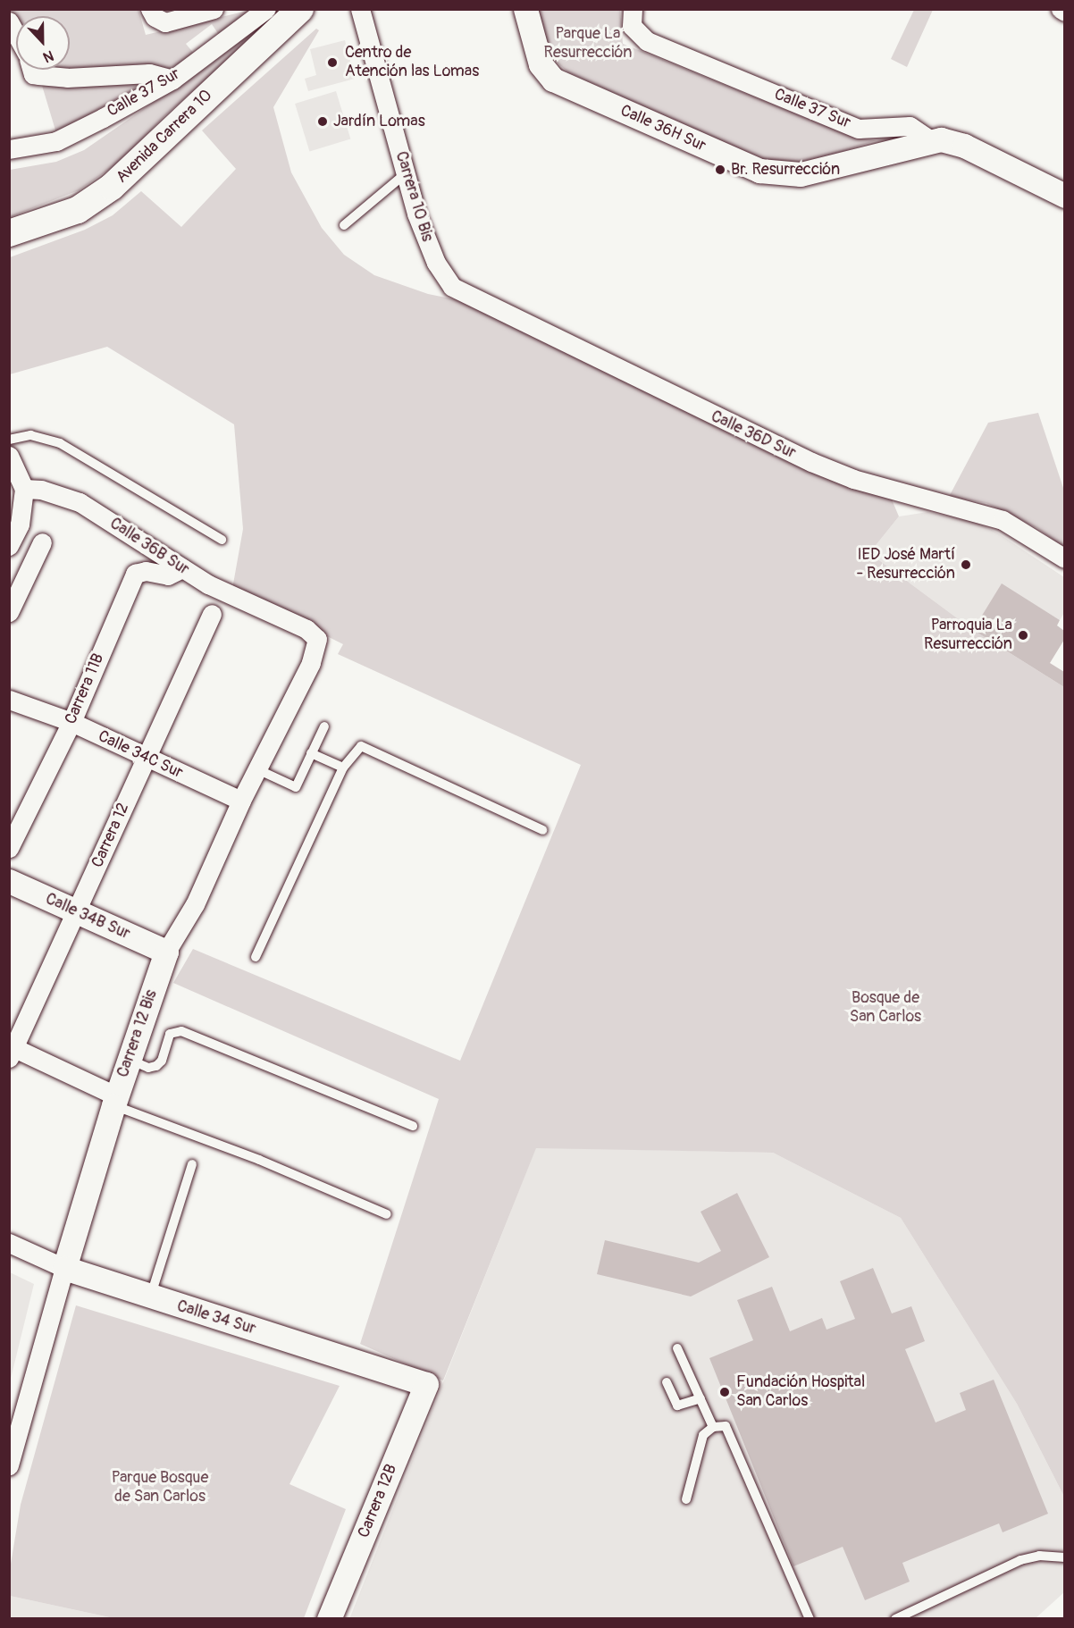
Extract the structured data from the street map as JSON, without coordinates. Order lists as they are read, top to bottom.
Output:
{
  "streets": {
    "main road": ["Avenida Carrera 10"],
    "street": [
      "Calle 37 Sur",
      "Calle 36H Sur",
      "Carrera 10 Bis",
      "Calle 36D Sur",
      "Calle 36B Sur",
      "Carrera 11B",
      "Calle 34C Sur",
      "Carrera 12",
      "Calle 34B Sur",
      "Carrera 12 Bis",
      "Calle 34 Sur",
      "Carrera 12B"
    ]
  },
  "crossings": [
    ["Calle 37 Sur", "Calle 36H Sur"],
    ["Carrera 10 Bis", "Calle 36D Sur"],
    ["Calle 36B Sur", "Carrera 11B"],
    ["Calle 36B Sur", "Carrera 12 Bis"],
    ["Carrera 11B", "Calle 34C Sur"],
    ["Calle 34C Sur", "Carrera 12"],
    ["Calle 34C Sur", "Carrera 12 Bis"],
    ["Carrera 12", "Calle 34B Sur"],
    ["Calle 34B Sur", "Carrera 12 Bis"],
    ["Carrera 12 Bis", "Calle 34 Sur"],
    ["Calle 34 Sur", "Carrera 12B"]
  ],
  "parks": ["Parque La Resurrección", "Bosque de San Carlos", "Parque Bosque de San Carlos"],
  "places": [
    "Centro de Atención las Lomas",
    "Jardín Lomas",
    "Br. Resurrección",
    "IED José Martí - Resurrección",
    "Parroquia La Resurrección",
    "Fundación Hospital San Carlos"
  ],
  "north": "bottom"
}
